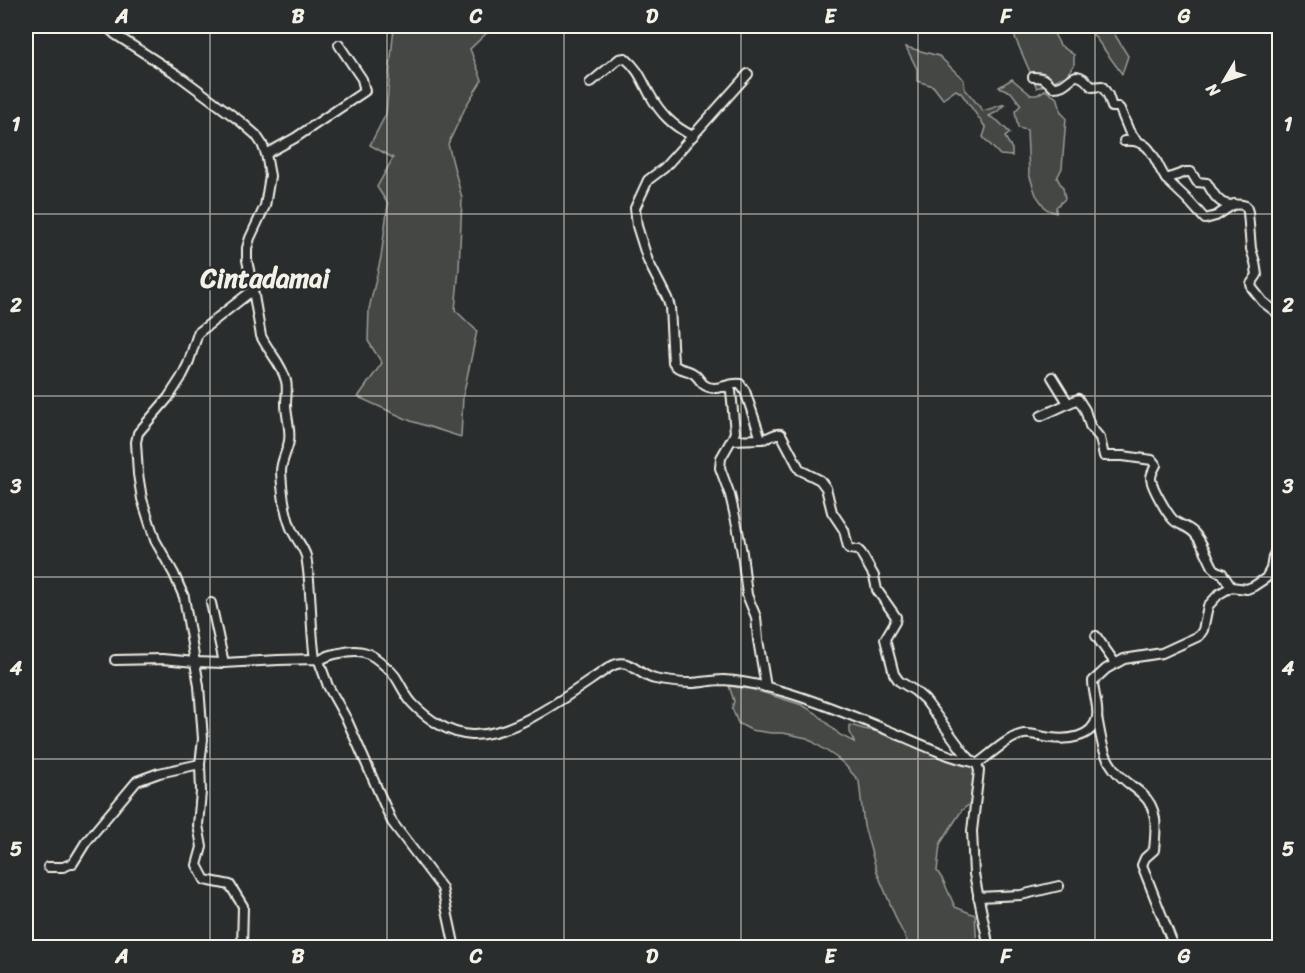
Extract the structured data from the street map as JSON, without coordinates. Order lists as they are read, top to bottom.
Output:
{
  "districts": ["Cintadamai"],
  "north": "bottom left",
  "grid": {
    "columns": [
      "A",
      "B",
      "C",
      "D",
      "E",
      "F",
      "G"
    ],
    "rows": [
      "1",
      "2",
      "3",
      "4",
      "5"
    ]
  }
}
